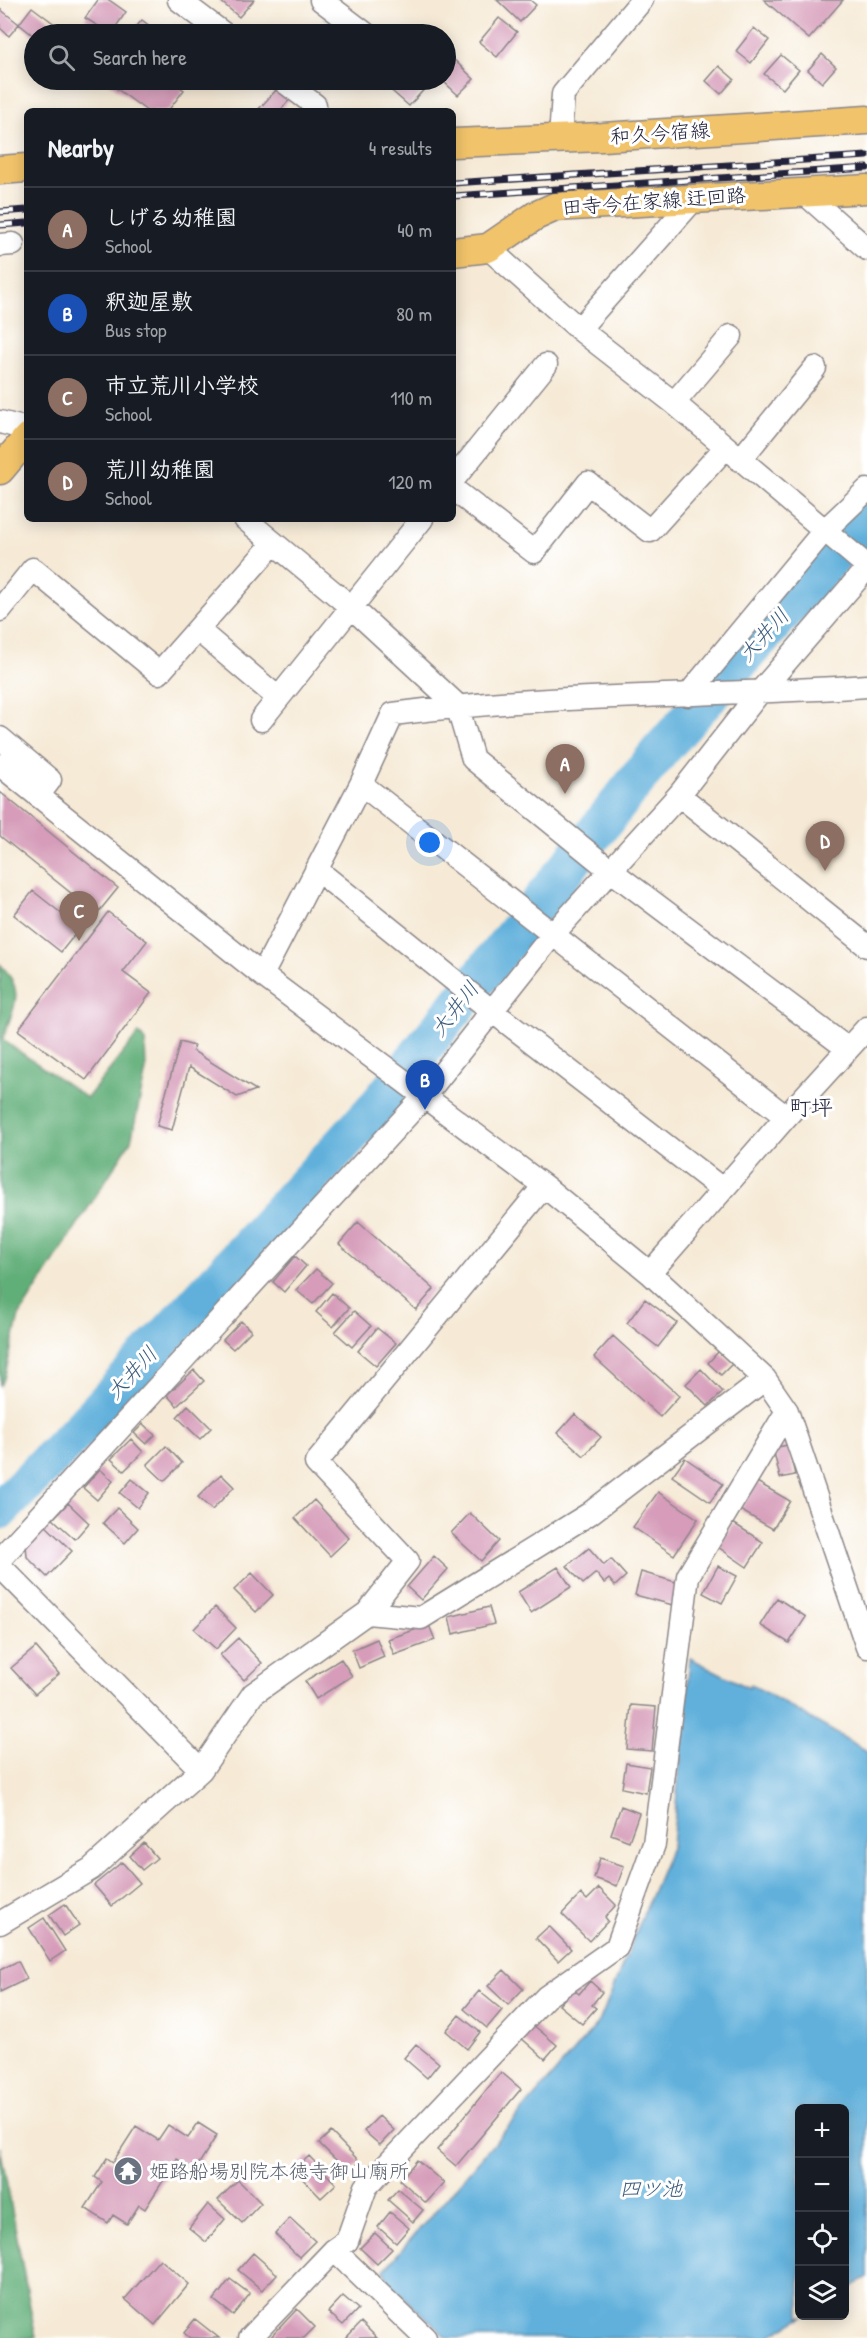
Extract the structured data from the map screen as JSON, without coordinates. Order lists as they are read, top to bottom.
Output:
{
  "streets": {
    "main road": ["和久今宿線", "田寺今在家線 迂回路"]
  },
  "districts": ["町坪"],
  "water": ["大井川", "四ツ池"],
  "places": {
    "temple": ["姫路船場別院本徳寺御山廟所"]
  },
  "page": {
    "search": "Search here",
    "heading": ["Nearby", "4 results"],
    "list": [
      {
        "mark": "A",
        "name": "しげる幼稚園",
        "note": "School",
        "value": "40 m"
      },
      {
        "mark": "B",
        "name": "釈迦屋敷",
        "note": "Bus stop",
        "value": "80 m"
      },
      {
        "mark": "C",
        "name": "市立荒川小学校",
        "note": "School",
        "value": "110 m"
      },
      {
        "mark": "D",
        "name": "荒川幼稚園",
        "note": "School",
        "value": "120 m"
      }
    ],
    "pins": [
      "A",
      "D",
      "C",
      "B"
    ],
    "map_buttons": ["+", "−"]
  }
}
